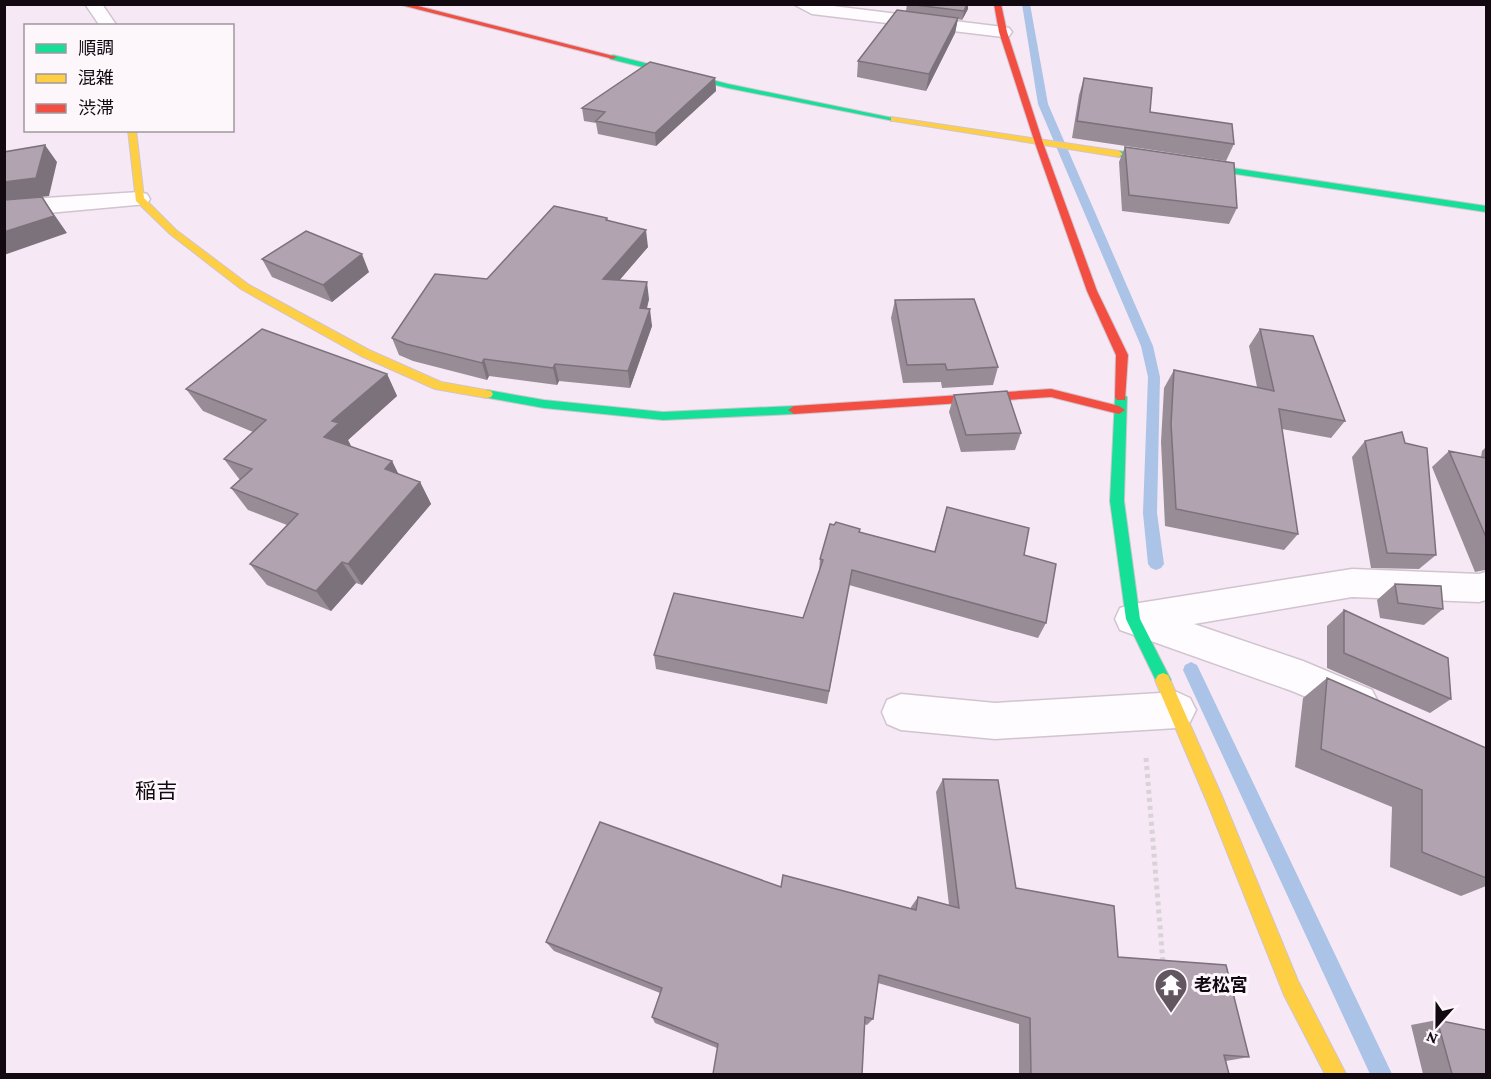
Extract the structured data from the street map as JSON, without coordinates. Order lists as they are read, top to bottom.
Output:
{
  "districts": ["稲吉"],
  "places": {
    "temple": ["老松宮"]
  },
  "legend": ["順調", "混雑", "渋滞"],
  "north": "bottom"
}
